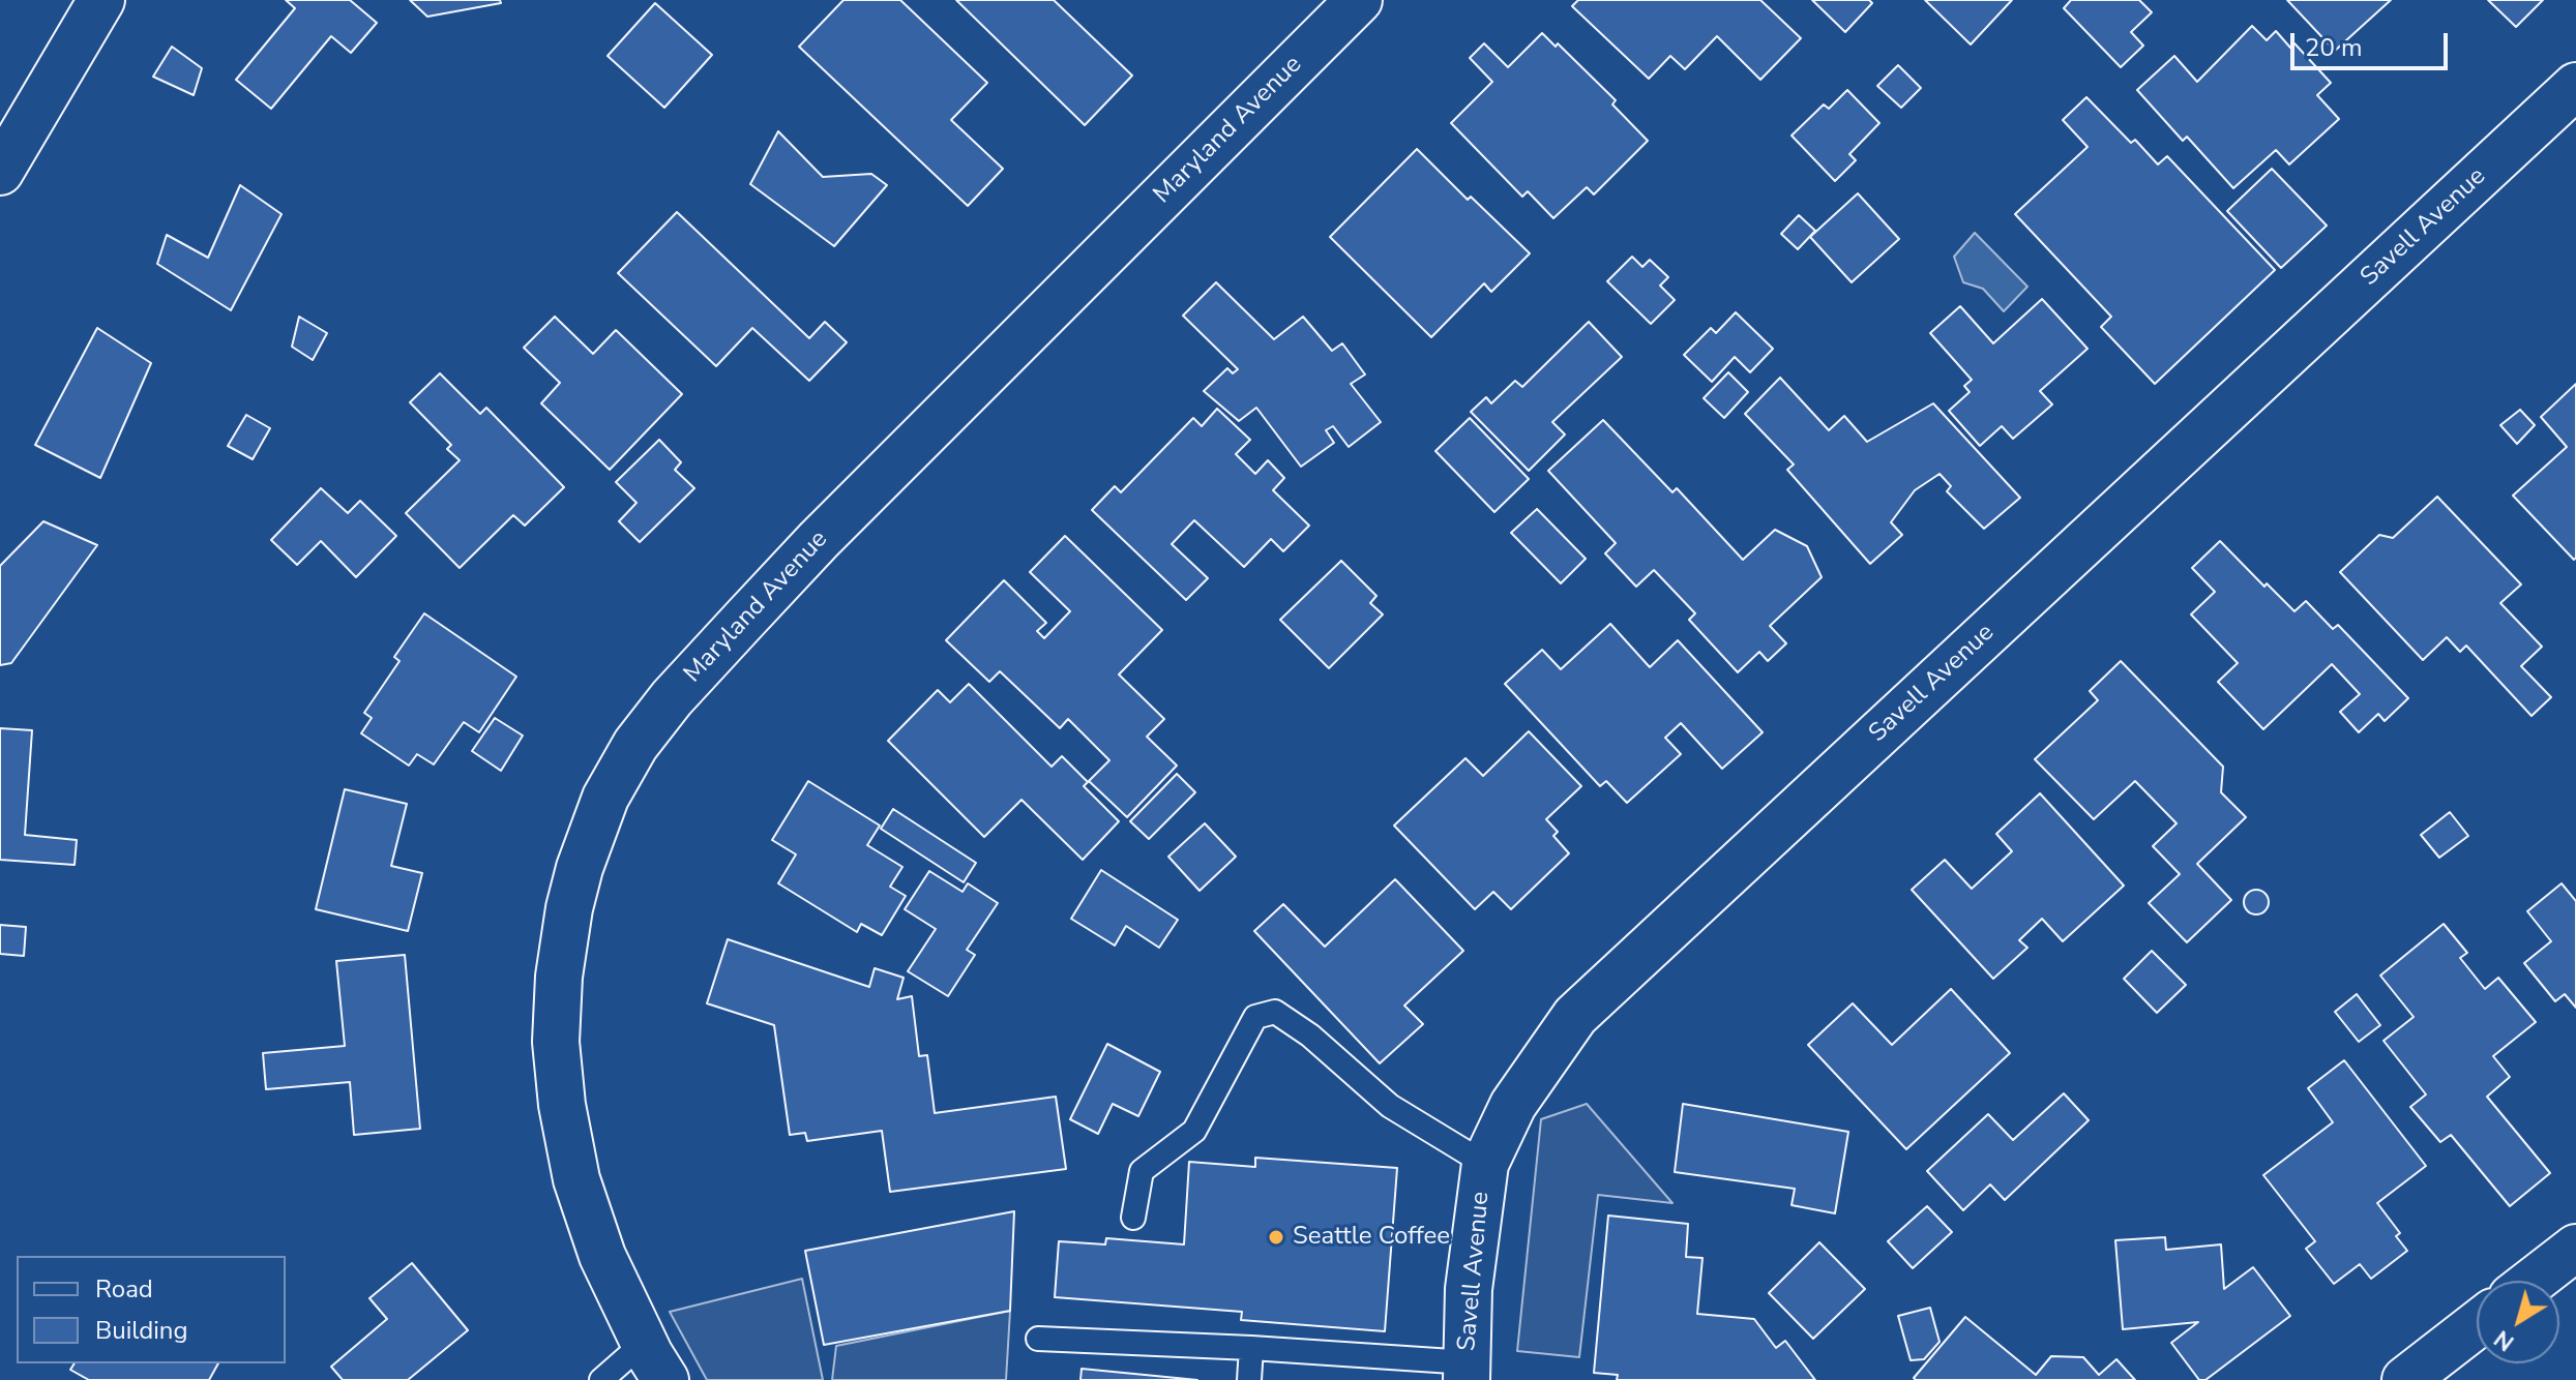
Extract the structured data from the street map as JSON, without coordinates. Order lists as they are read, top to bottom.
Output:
{
  "streets": {
    "street": ["Maryland Avenue", "Savell Avenue"]
  },
  "places": ["Seattle Coffee"],
  "legend": ["Road", "Building"],
  "scale_bar": "20 m",
  "north": "bottom left"
}
